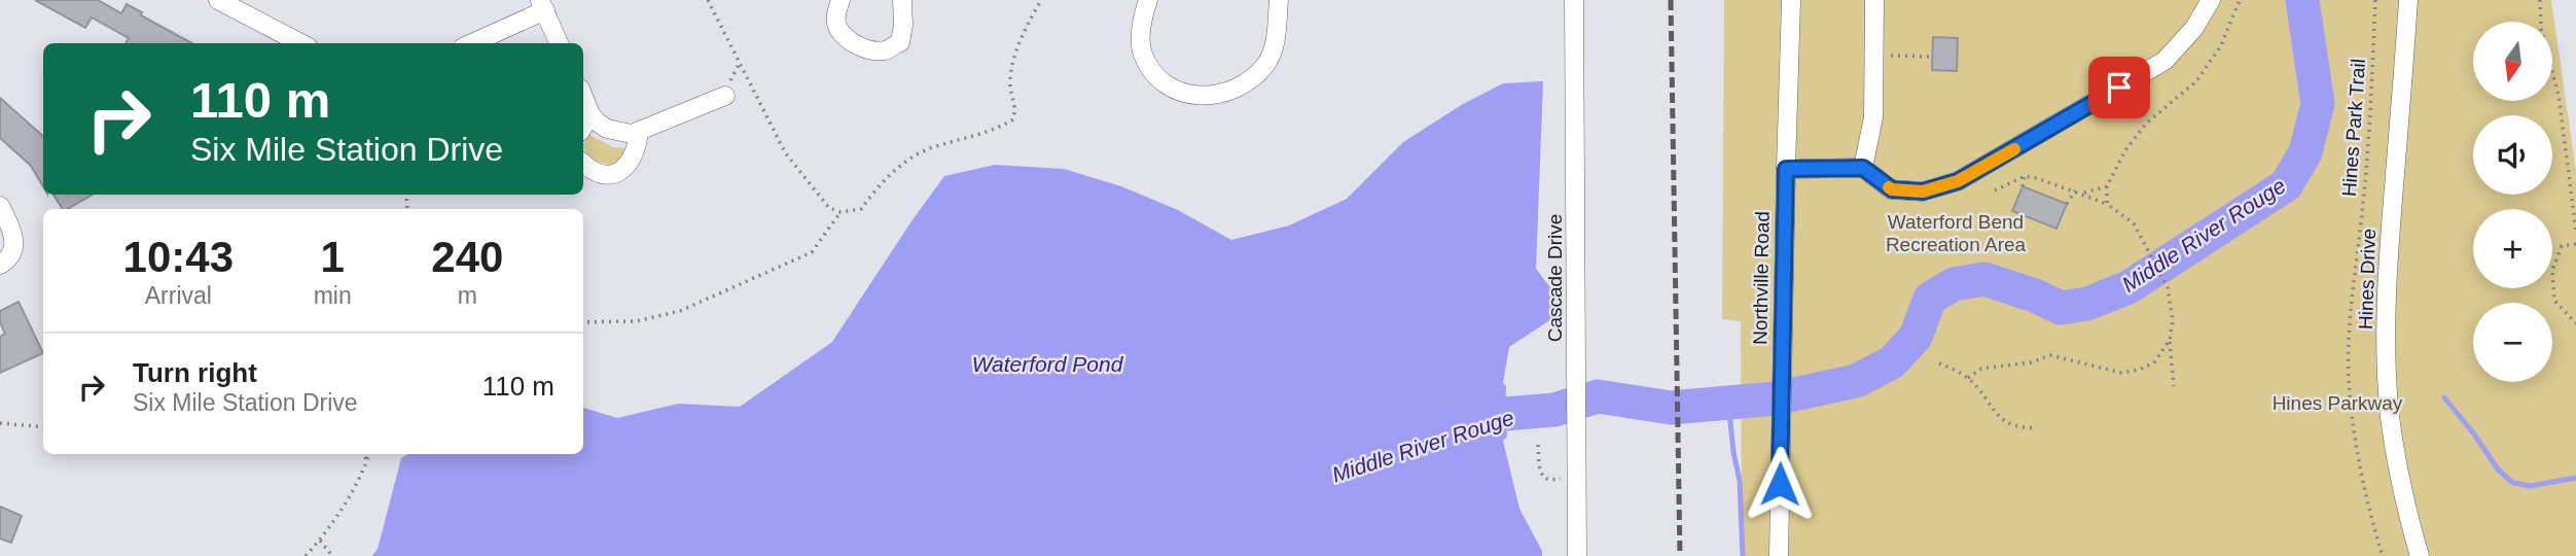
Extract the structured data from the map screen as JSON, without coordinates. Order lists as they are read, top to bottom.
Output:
{
  "streets": {
    "street": ["Cascade Drive", "Northville Road", "Hines Drive"],
    "path": ["Hines Park Trail"]
  },
  "water": ["Middle River Rouge", "Waterford Pond"],
  "parks": ["Waterford Bend Recreation Area", "Hines Parkway"],
  "north": "bottom",
  "page": {
    "map_buttons": ["+", "−"],
    "turn": ["110 m", "Six Mile Station Drive"],
    "eta": [
      "10:43",
      "Arrival",
      "1",
      "min",
      "240",
      "m"
    ],
    "list": [
      {
        "name": "Turn right",
        "note": "Six Mile Station Drive",
        "value": "110 m"
      }
    ]
  }
}
